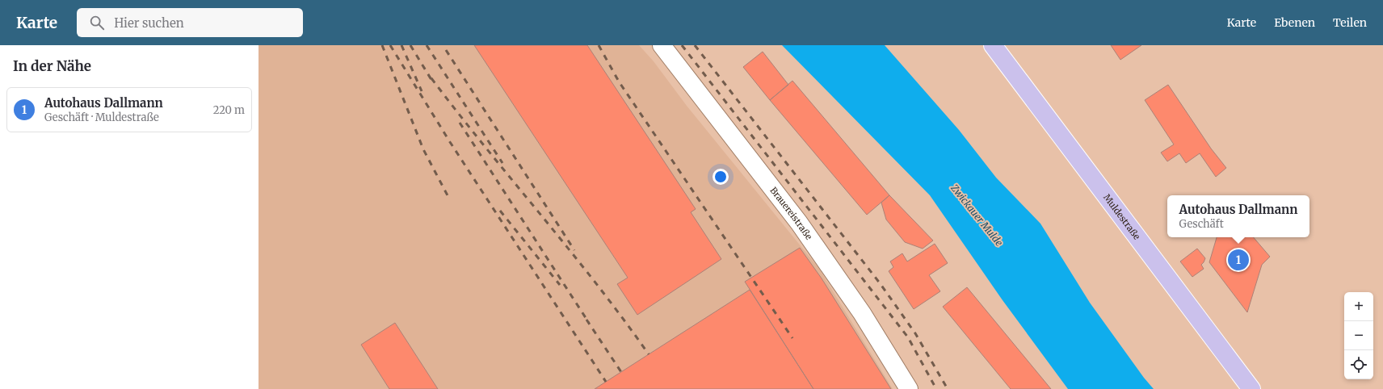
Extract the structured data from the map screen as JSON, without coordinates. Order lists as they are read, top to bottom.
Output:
{
  "streets": {
    "main road": ["Muldestraße"],
    "street": ["Brauereistraße"]
  },
  "water": ["Zwickauer Mulde"],
  "page": {
    "header": "Karte",
    "search": "Hier suchen",
    "nav": ["Karte", "Ebenen", "Teilen"],
    "heading": "In der Nähe",
    "list": [
      {
        "mark": "1",
        "name": "Autohaus Dallmann",
        "note": "Geschäft · Muldestraße",
        "value": "220 m"
      }
    ],
    "popup": ["Autohaus Dallmann", "Geschäft"],
    "pins": "1",
    "map_buttons": ["+", "−"]
  }
}
